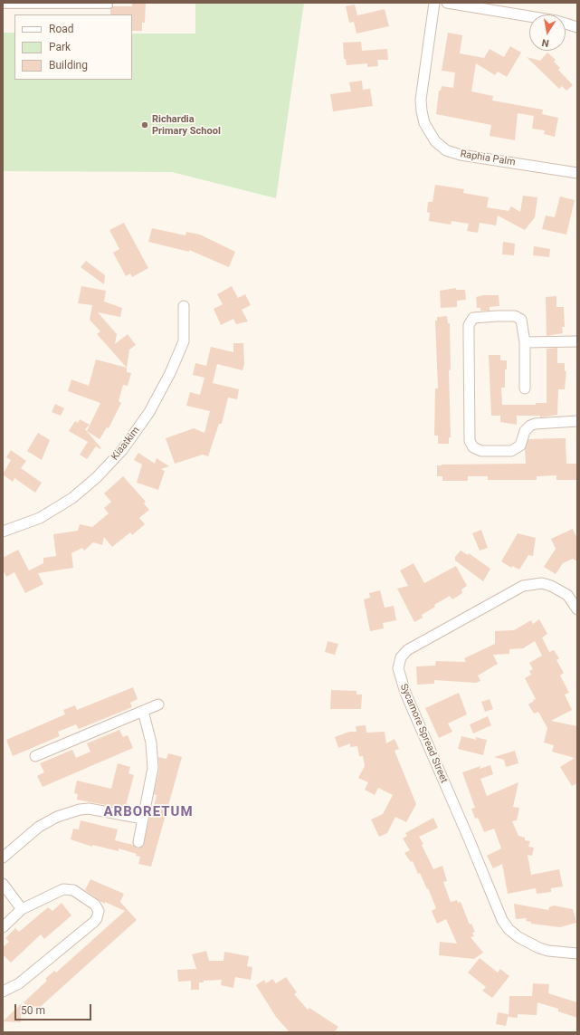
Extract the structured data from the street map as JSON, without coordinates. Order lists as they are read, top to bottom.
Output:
{
  "streets": {
    "street": ["Raphia Palm", "Kiaatkim", "Sycamore Spread Street"]
  },
  "districts": ["ARBORETUM"],
  "places": ["Richardia Primary School"],
  "legend": ["Road", "Park", "Building"],
  "scale_bar": "50 m",
  "north": "bottom"
}
